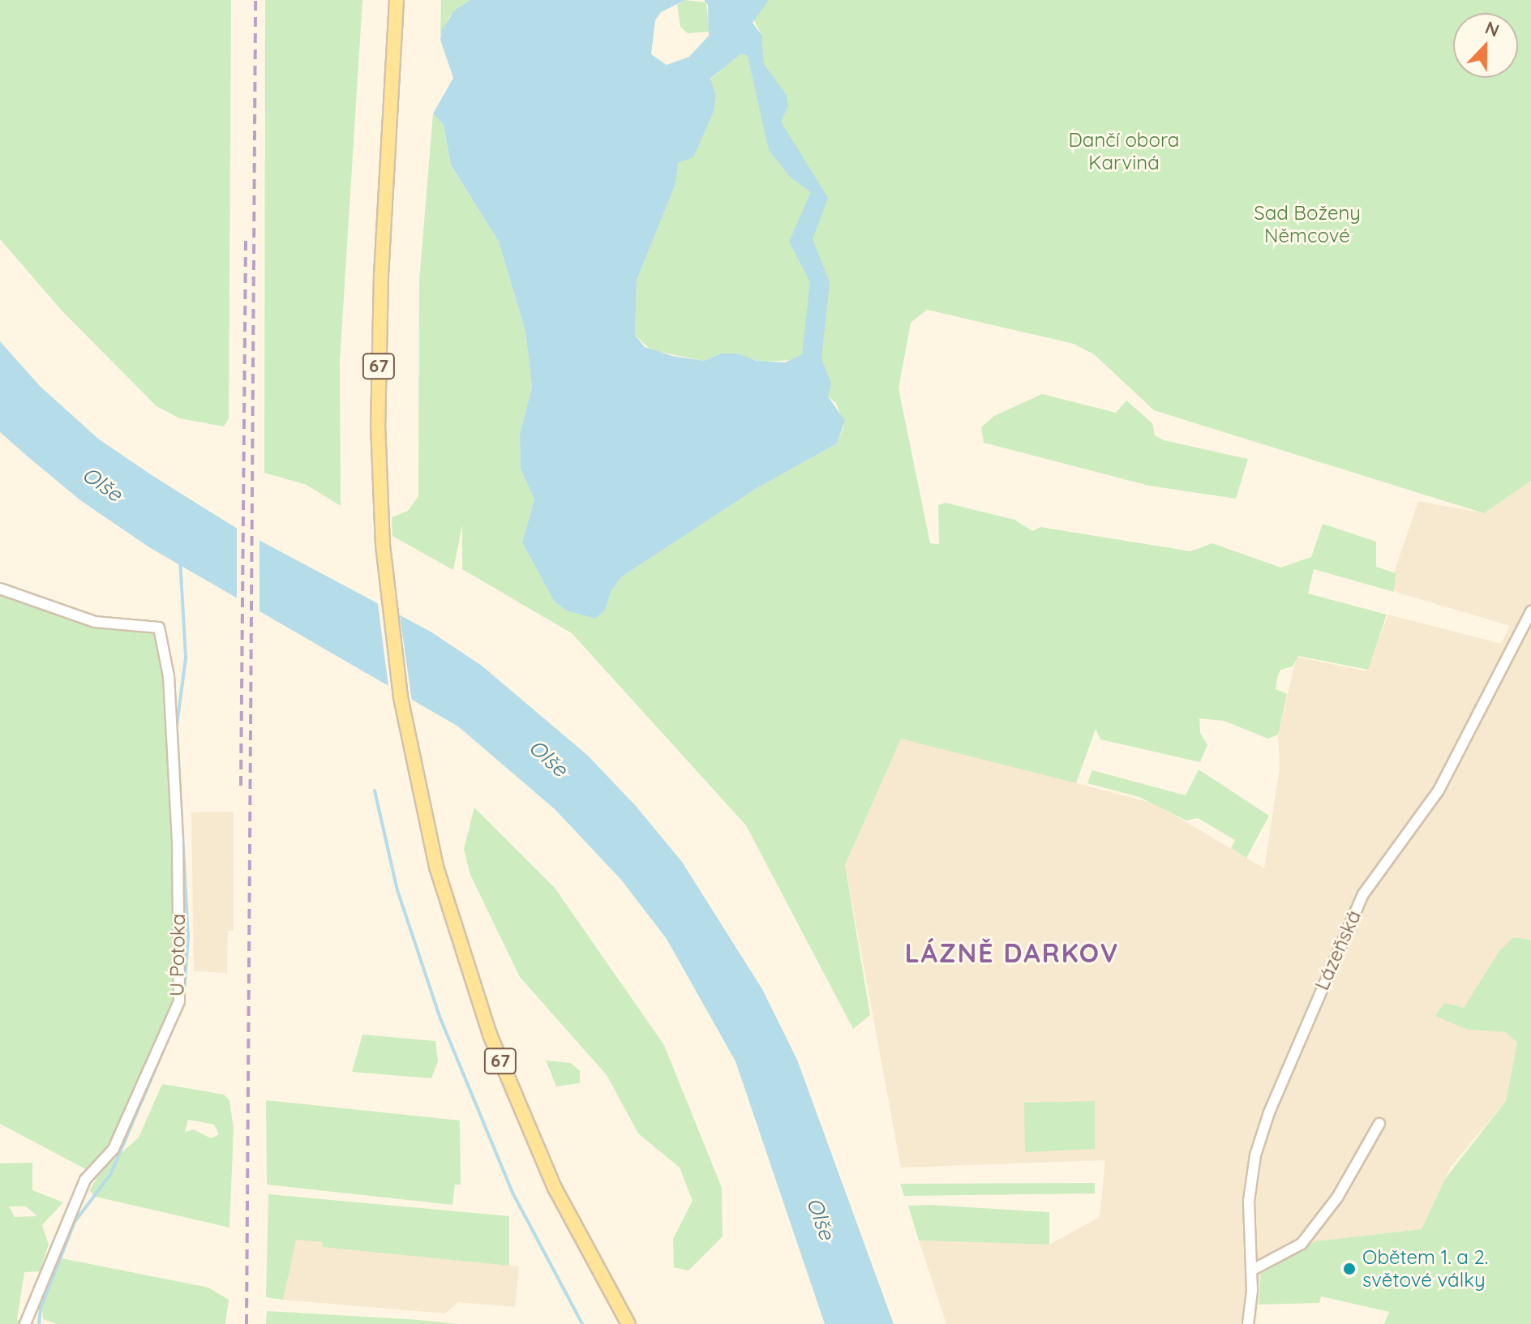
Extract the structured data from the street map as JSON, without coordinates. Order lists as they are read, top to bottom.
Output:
{
  "streets": {
    "main road": ["67"],
    "street": ["Lázeňská", "U Potoka"]
  },
  "districts": ["LÁZNĚ DARKOV"],
  "water": ["Olše"],
  "parks": ["Dančí obora Karviná", "Sad Boženy Němcové"],
  "places": ["Obětem 1. a 2. světové války"],
  "north": "top"
}
